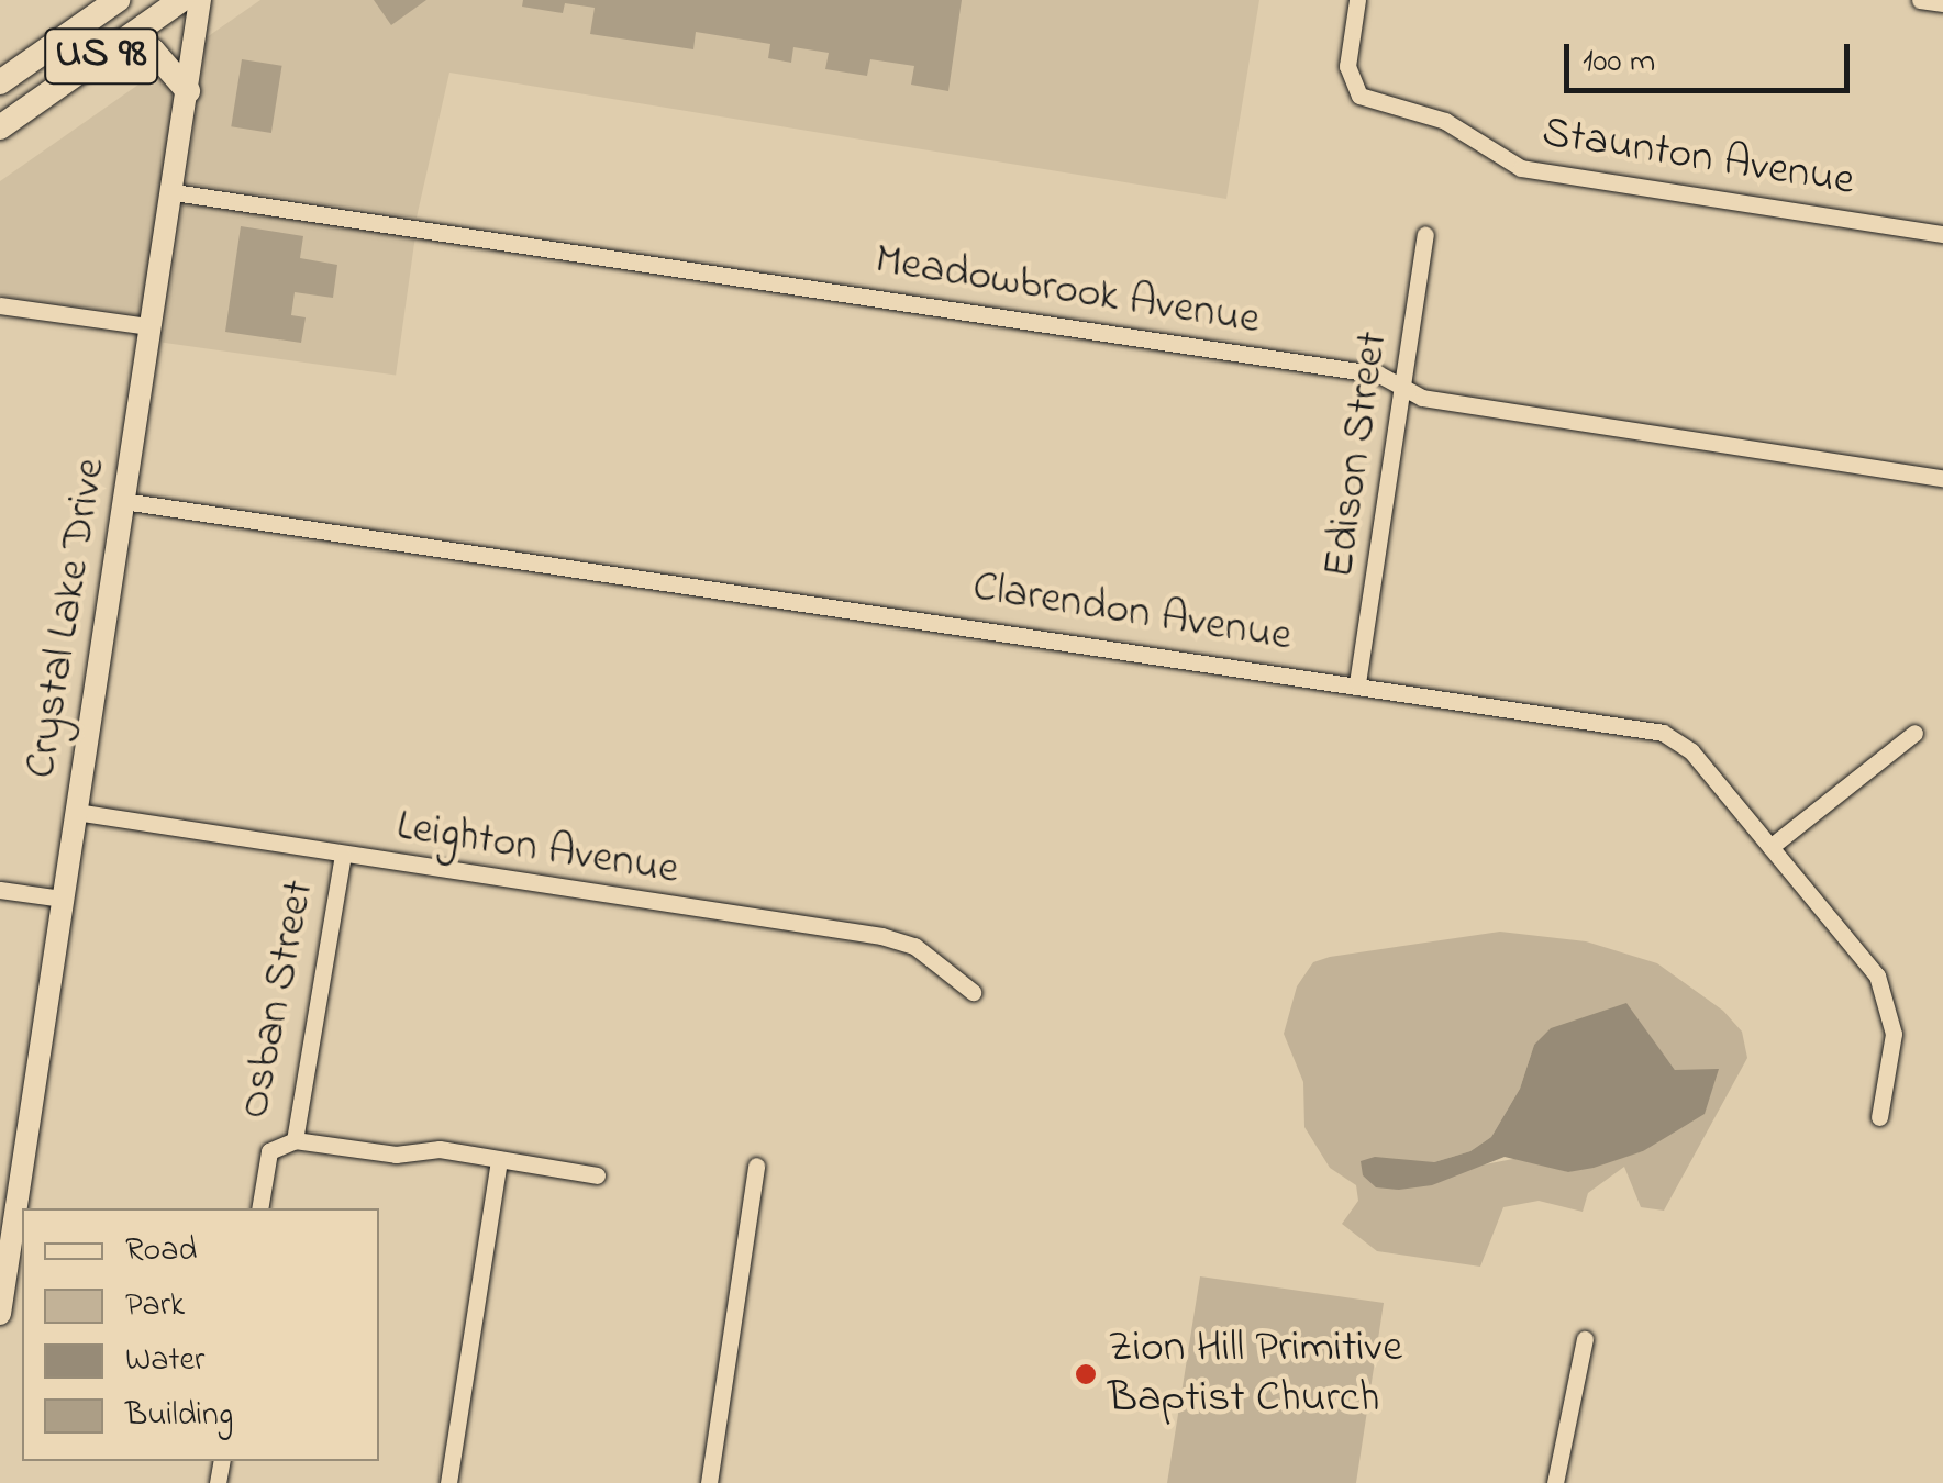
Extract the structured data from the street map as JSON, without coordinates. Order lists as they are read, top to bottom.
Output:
{
  "streets": {
    "main road": ["US 98"],
    "street": [
      "Staunton Avenue",
      "Meadowbrook Avenue",
      "Edison Street",
      "Clarendon Avenue",
      "Crystal Lake Drive",
      "Leighton Avenue",
      "Osban Street"
    ]
  },
  "crossings": [
    ["Meadowbrook Avenue", "Edison Street"],
    ["Meadowbrook Avenue", "Crystal Lake Drive"],
    ["Edison Street", "Clarendon Avenue"],
    ["Clarendon Avenue", "Crystal Lake Drive"],
    ["Crystal Lake Drive", "Leighton Avenue"],
    ["Leighton Avenue", "Osban Street"]
  ],
  "places": ["Zion Hill Primitive Baptist Church"],
  "legend": [
    "Road",
    "Park",
    "Water",
    "Building"
  ],
  "scale_bar": "100 m"
}
